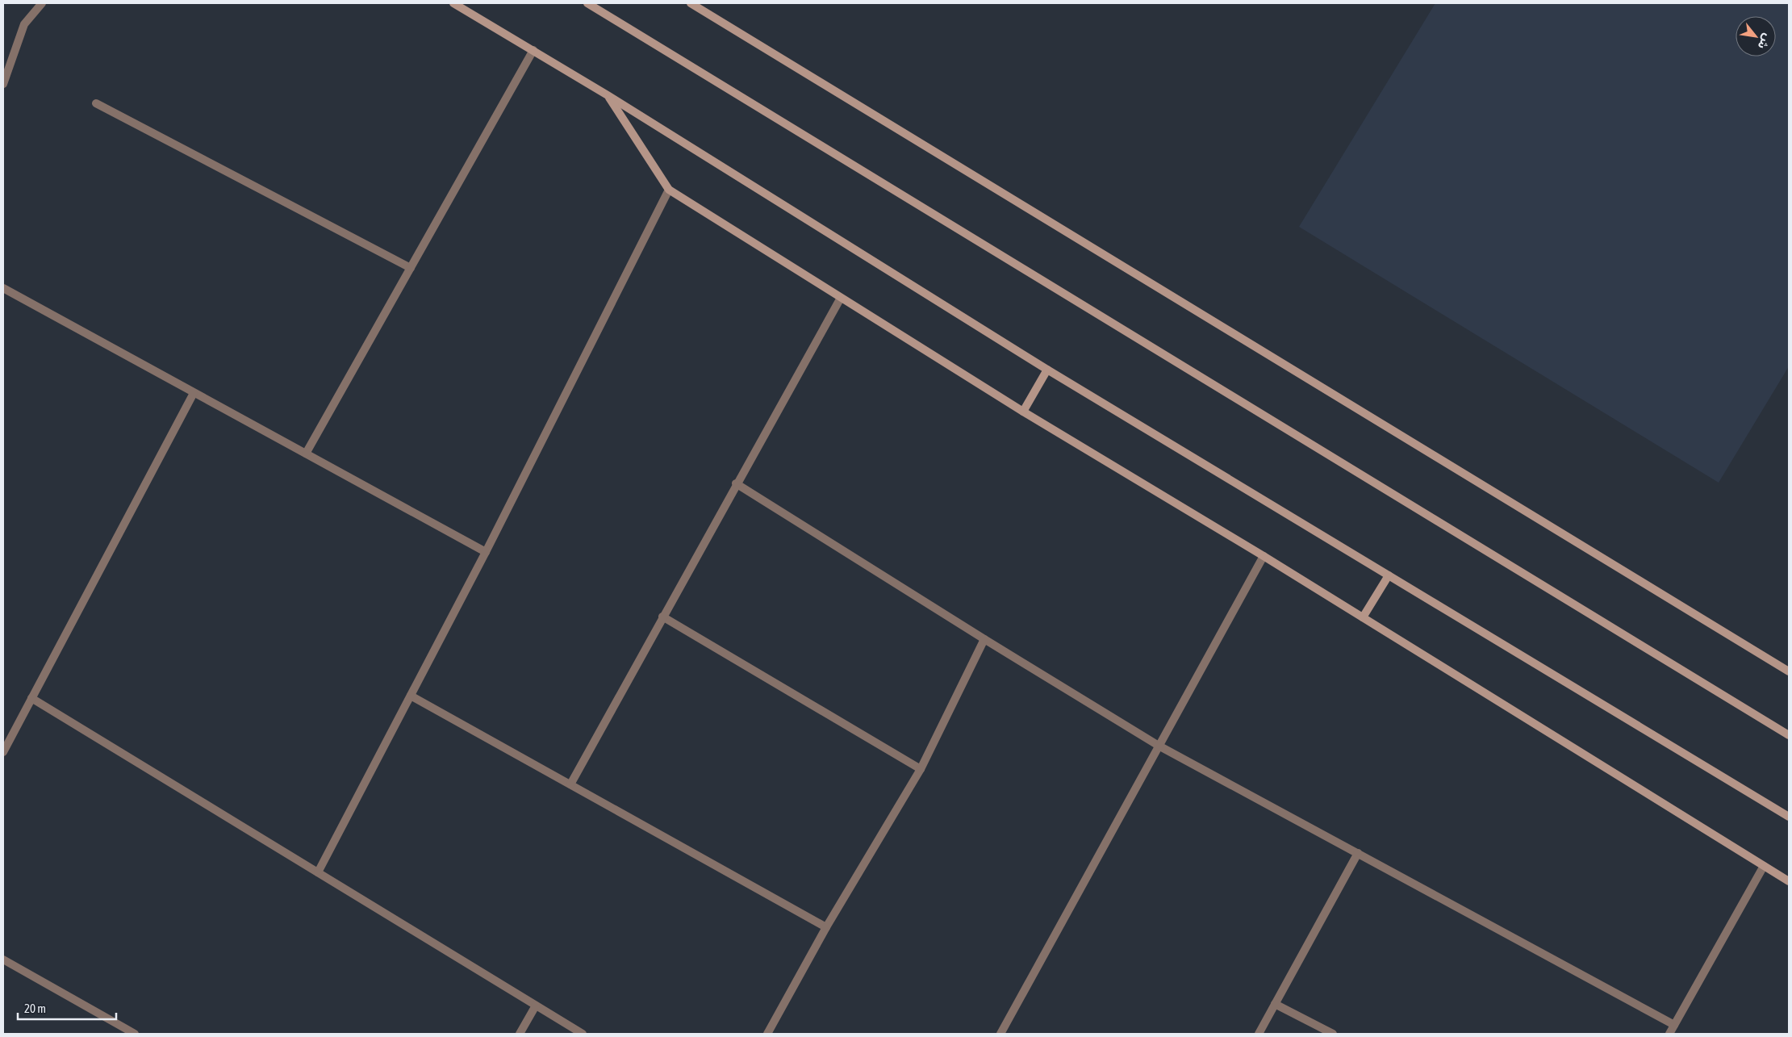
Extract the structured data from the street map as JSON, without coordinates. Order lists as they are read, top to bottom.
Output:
{
  "scale_bar": "20 m",
  "north": "bottom right"
}
